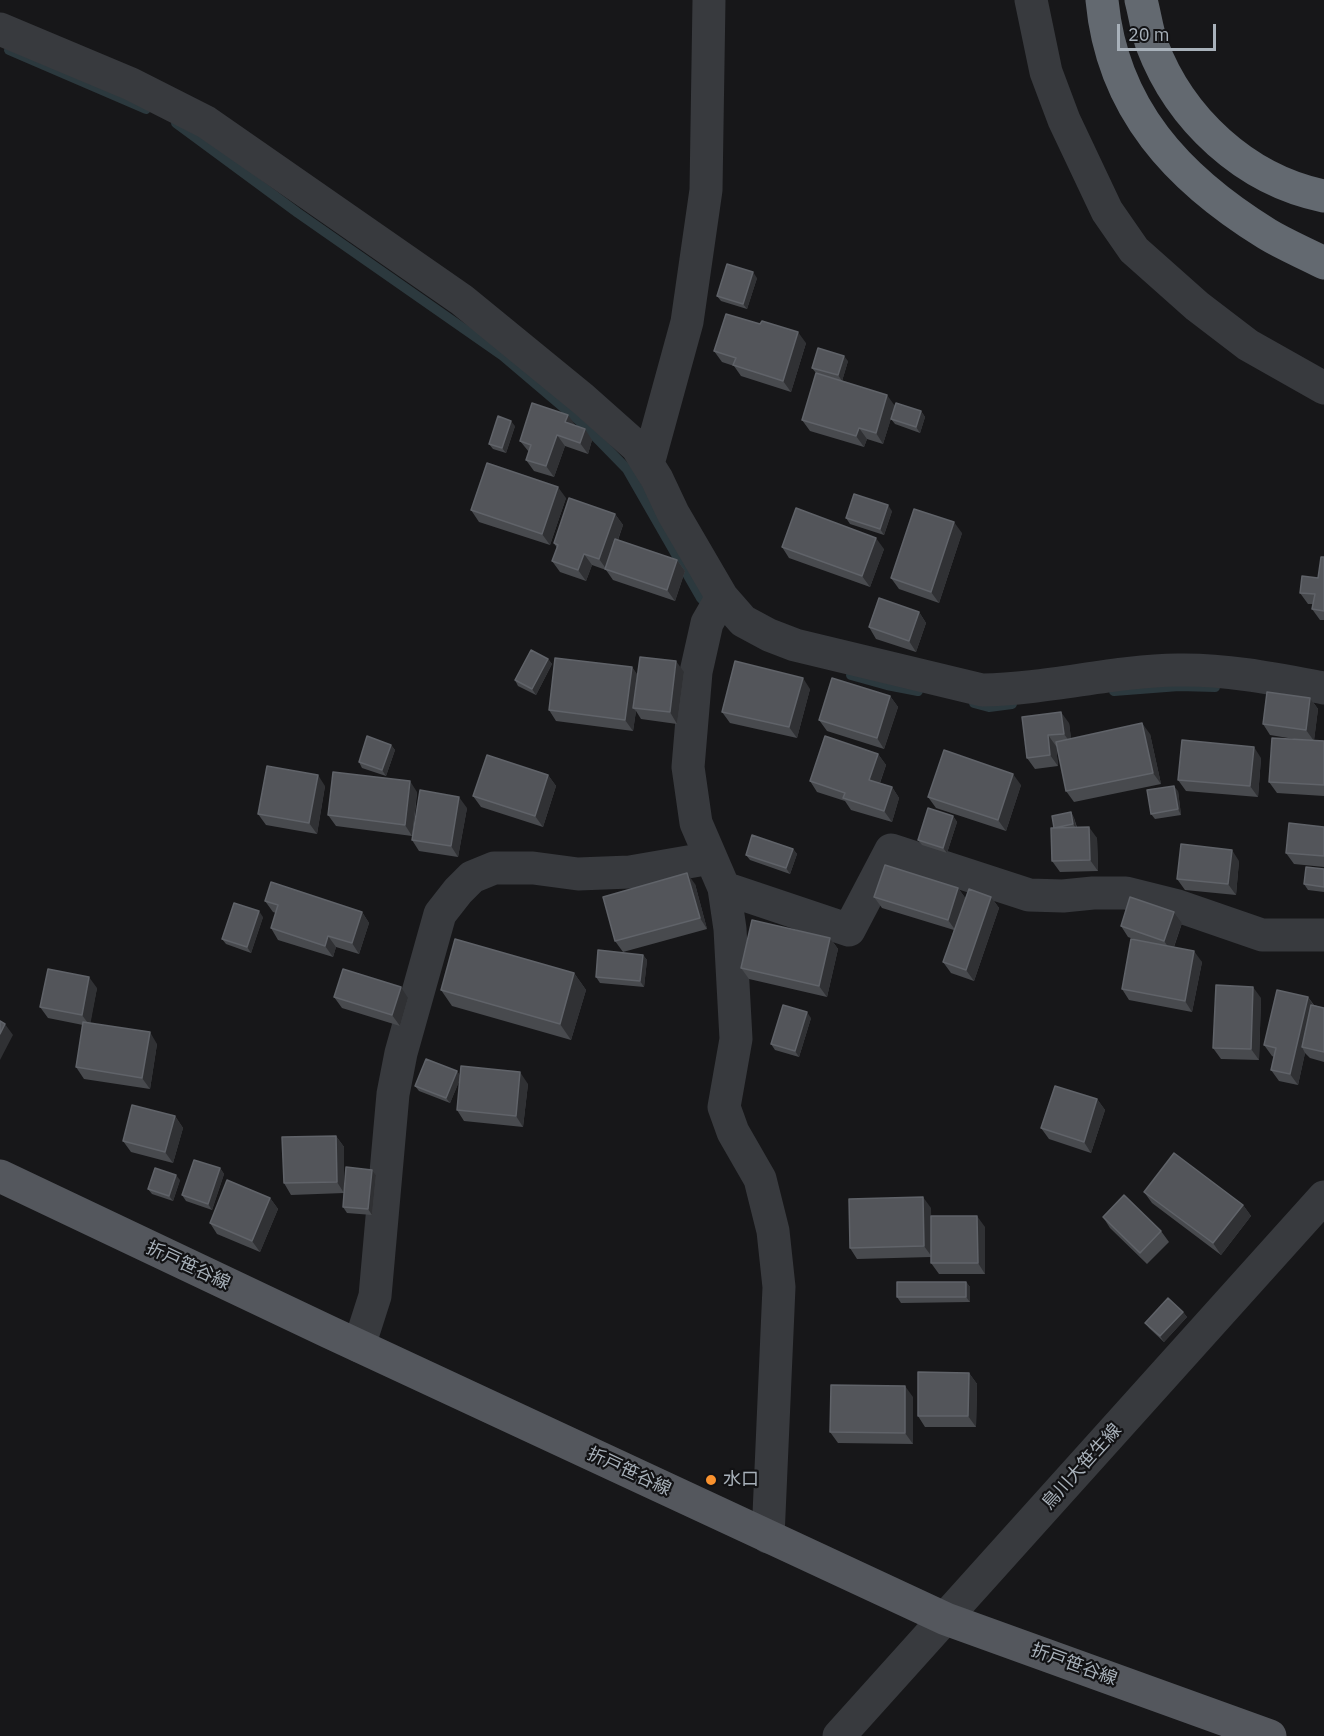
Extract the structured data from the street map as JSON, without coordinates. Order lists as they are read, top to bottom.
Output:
{
  "streets": {
    "main road": ["折戸笹谷線"],
    "street": ["鳥川大笹生線"]
  },
  "crossings": [
    ["折戸笹谷線", "鳥川大笹生線"]
  ],
  "places": ["水口"],
  "scale_bar": "20 m"
}
